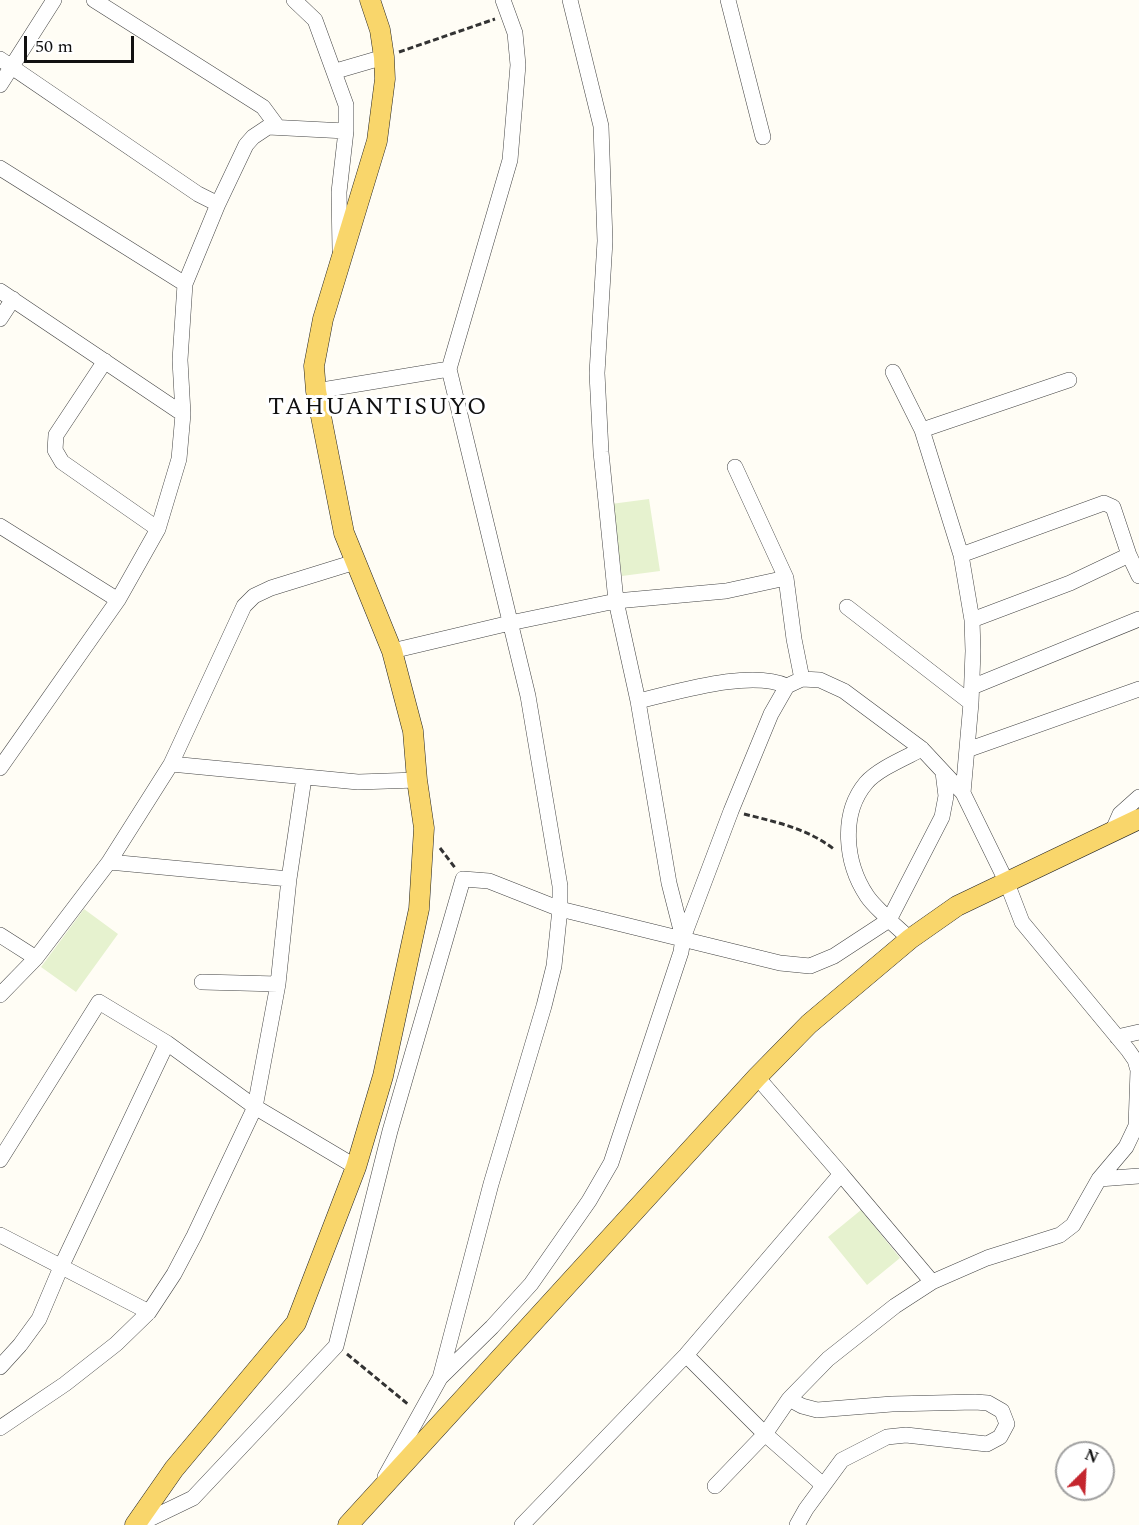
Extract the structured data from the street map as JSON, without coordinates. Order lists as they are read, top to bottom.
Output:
{
  "districts": ["TAHUANTISUYO"],
  "scale_bar": "50 m",
  "north": "top right"
}
